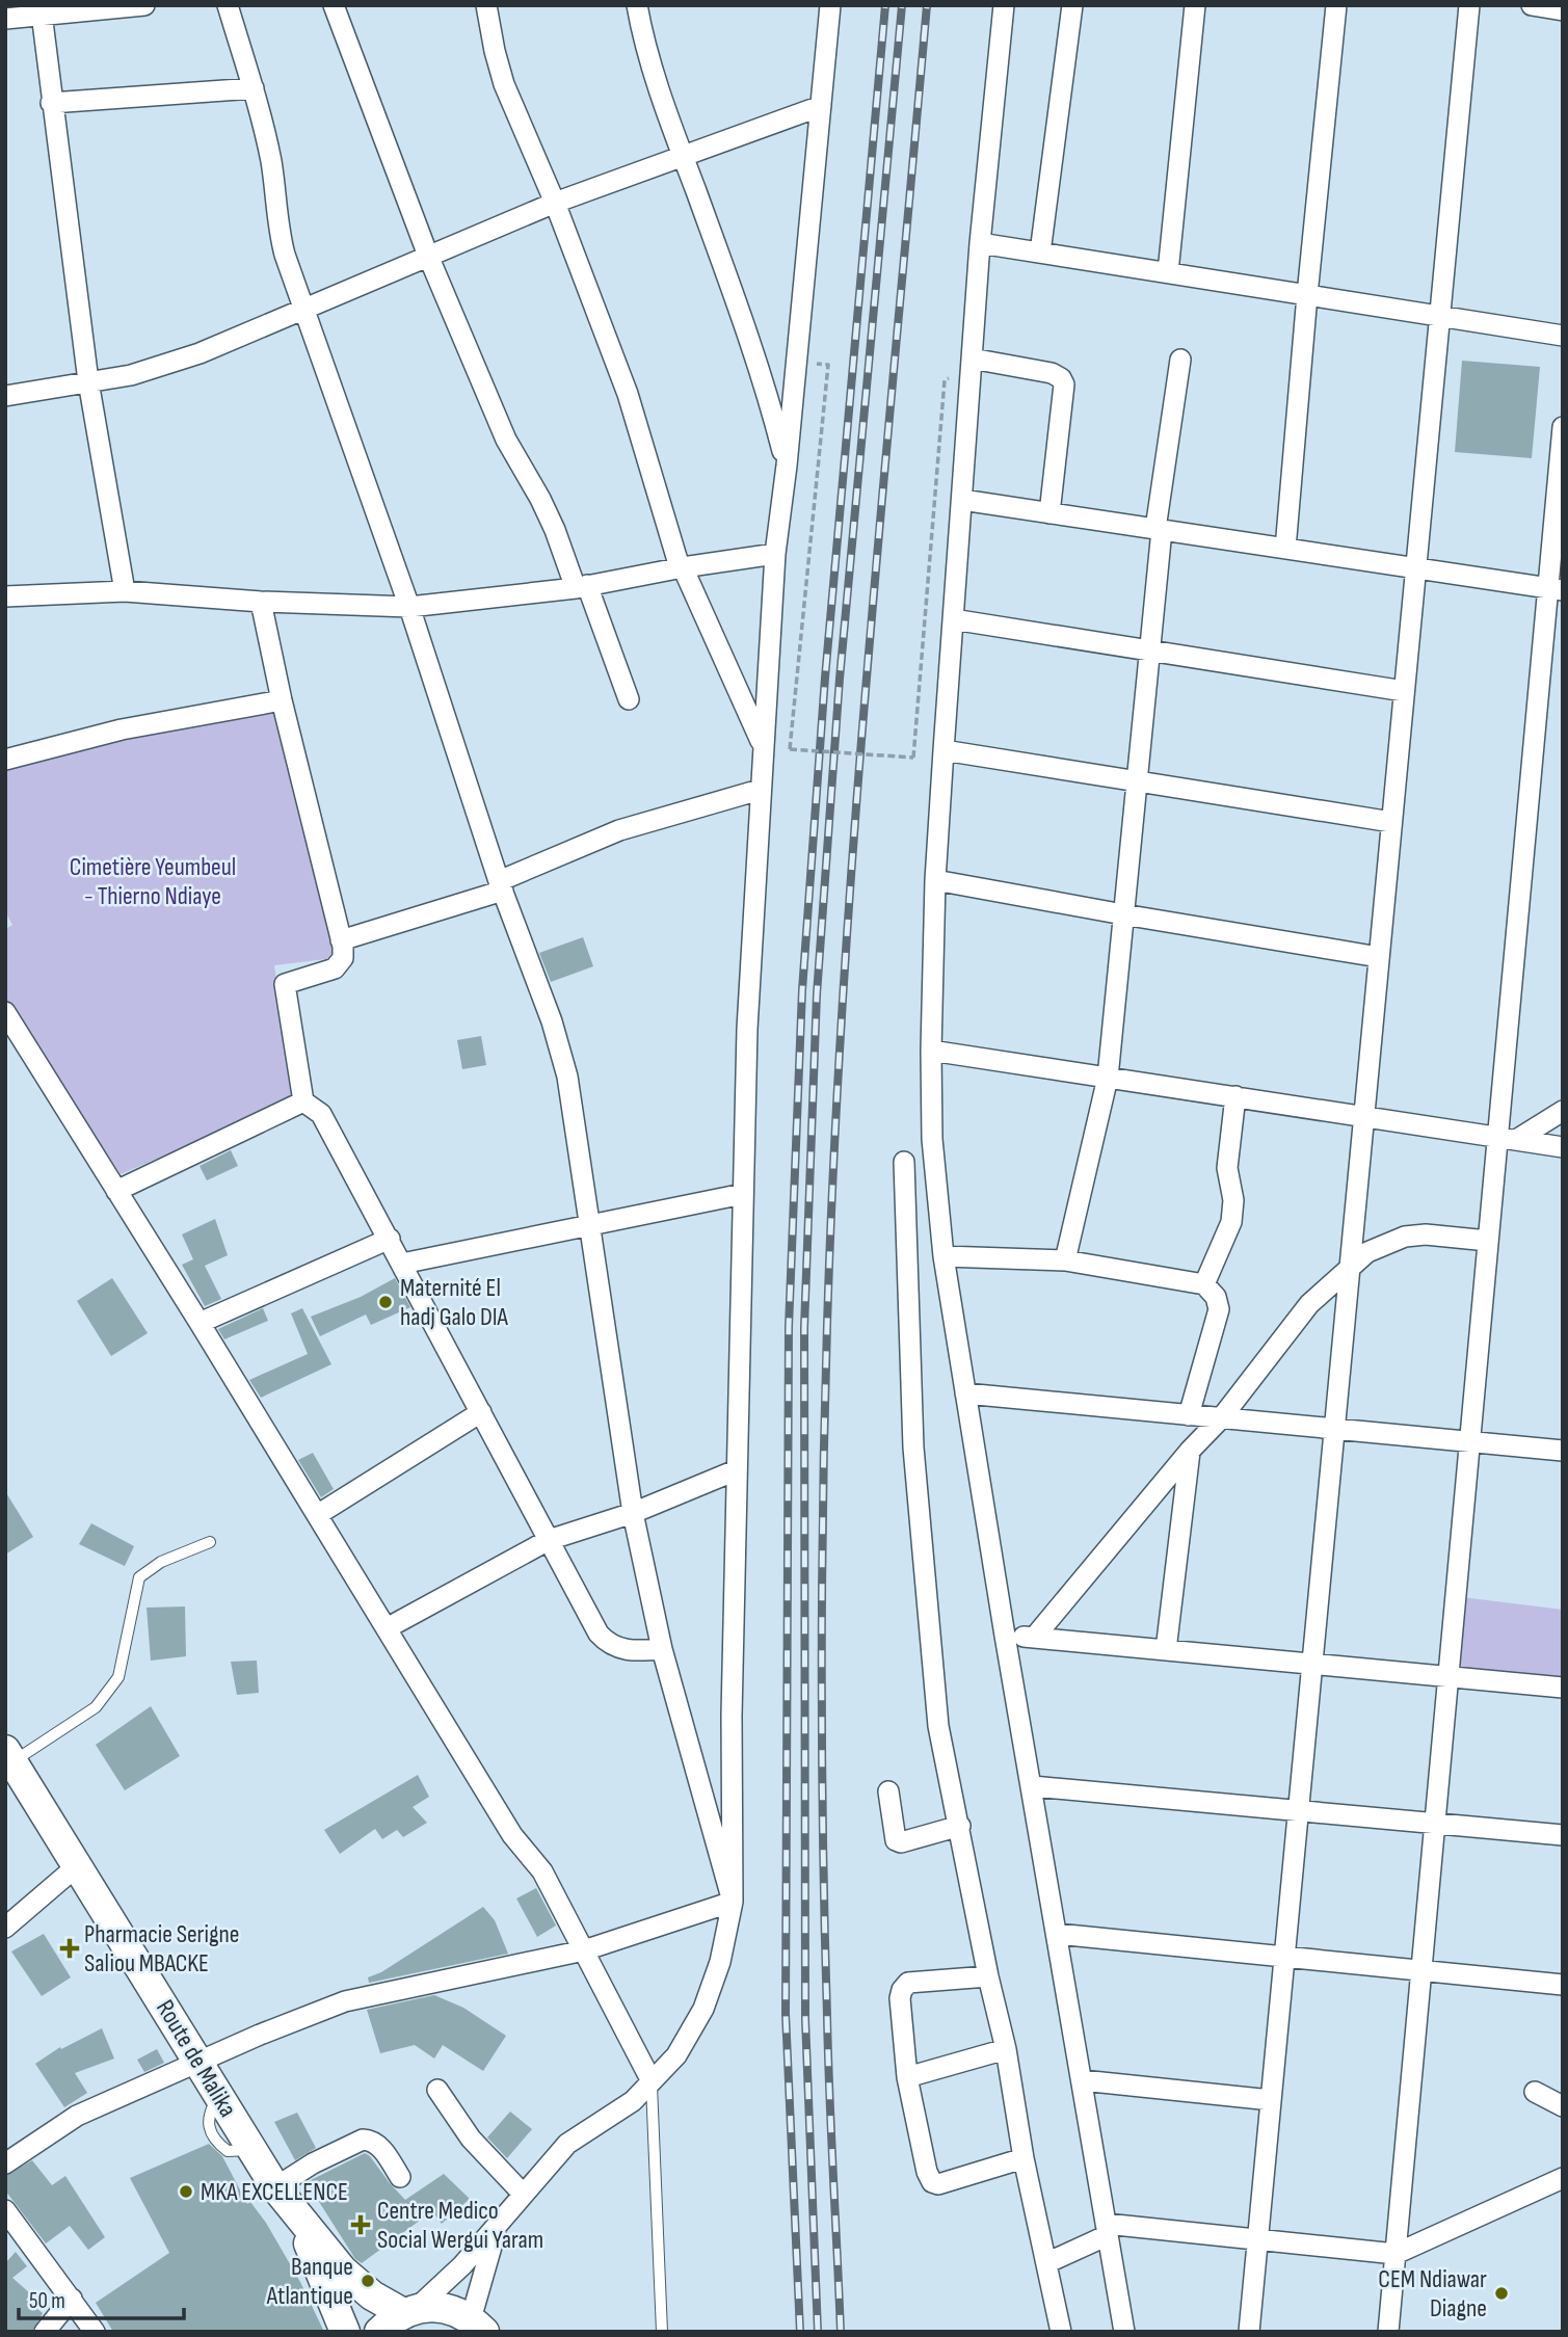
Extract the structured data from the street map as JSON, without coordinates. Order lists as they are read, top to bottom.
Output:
{
  "streets": {
    "main road": ["Route de Malika"]
  },
  "parks": ["Cimetière Yeumbeul - Thierno Ndiaye"],
  "places": {
    "other": [
      "Maternité El hadj Galo DIA",
      "MKA EXCELLENCE",
      "Banque Atlantique",
      "CEM Ndiawar Diagne"
    ],
    "health": ["Pharmacie Serigne Saliou MBACKE", "Centre Medico Social Wergui Yaram"]
  },
  "scale_bar": "50 m"
}
